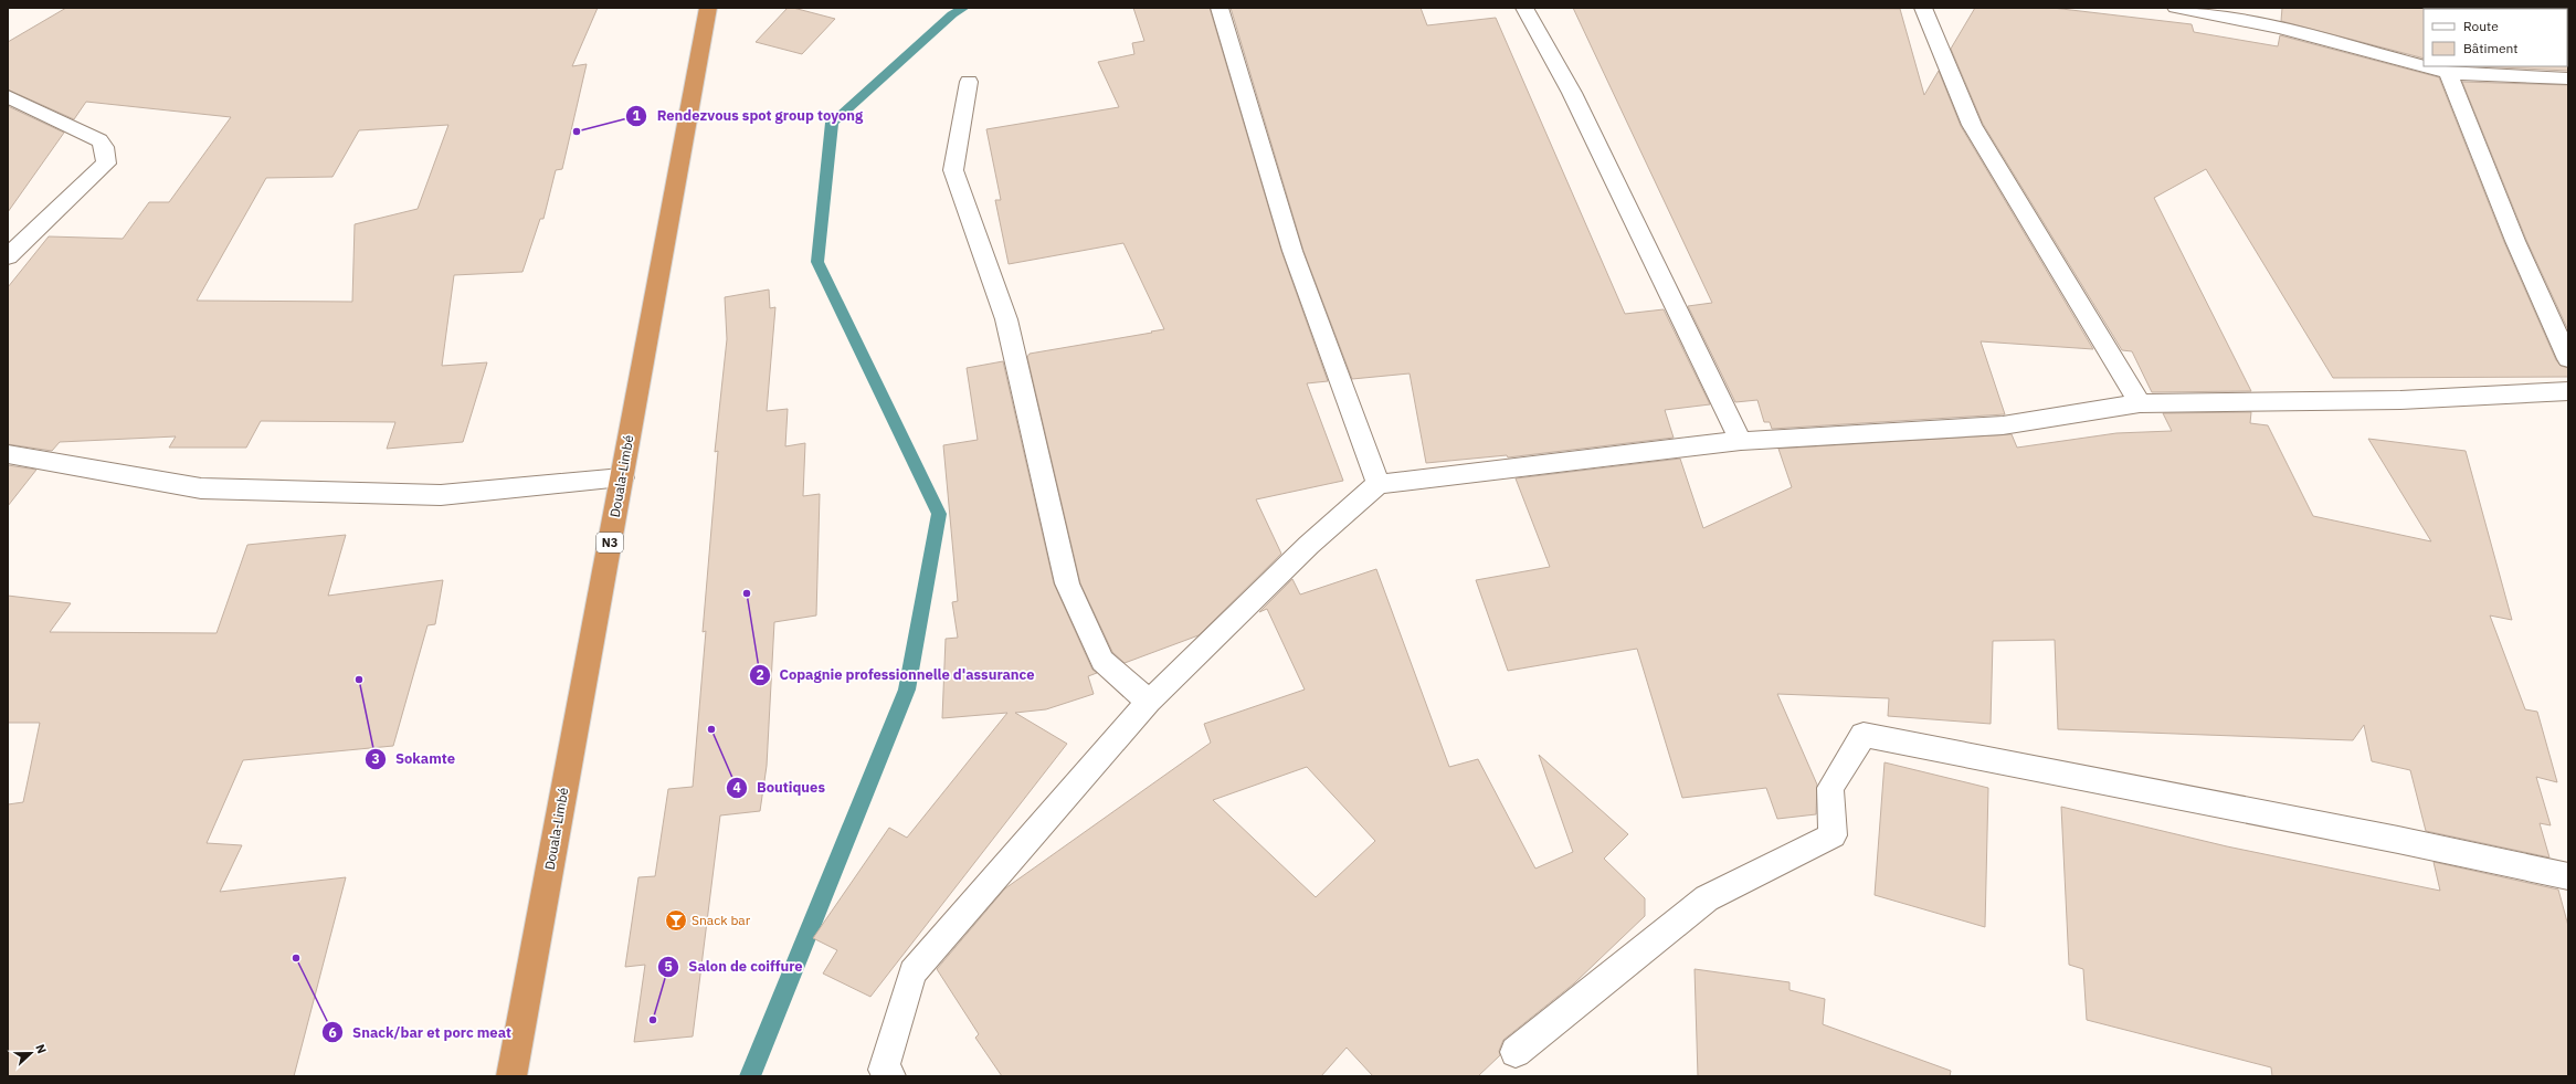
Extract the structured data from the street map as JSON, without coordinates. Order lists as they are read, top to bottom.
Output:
{
  "streets": {
    "highway": ["Douala-Limbé", "N3"]
  },
  "places": {
    "other": [
      "Rendezvous spot group toyong",
      "Copagnie professionnelle d'assurance",
      "Sokamte",
      "Boutiques",
      "Snack/bar et porc meat",
      "Salon de coiffure"
    ],
    "bar": ["Snack bar"]
  },
  "legend": ["Route", "Bâtiment"],
  "north": "right"
}
